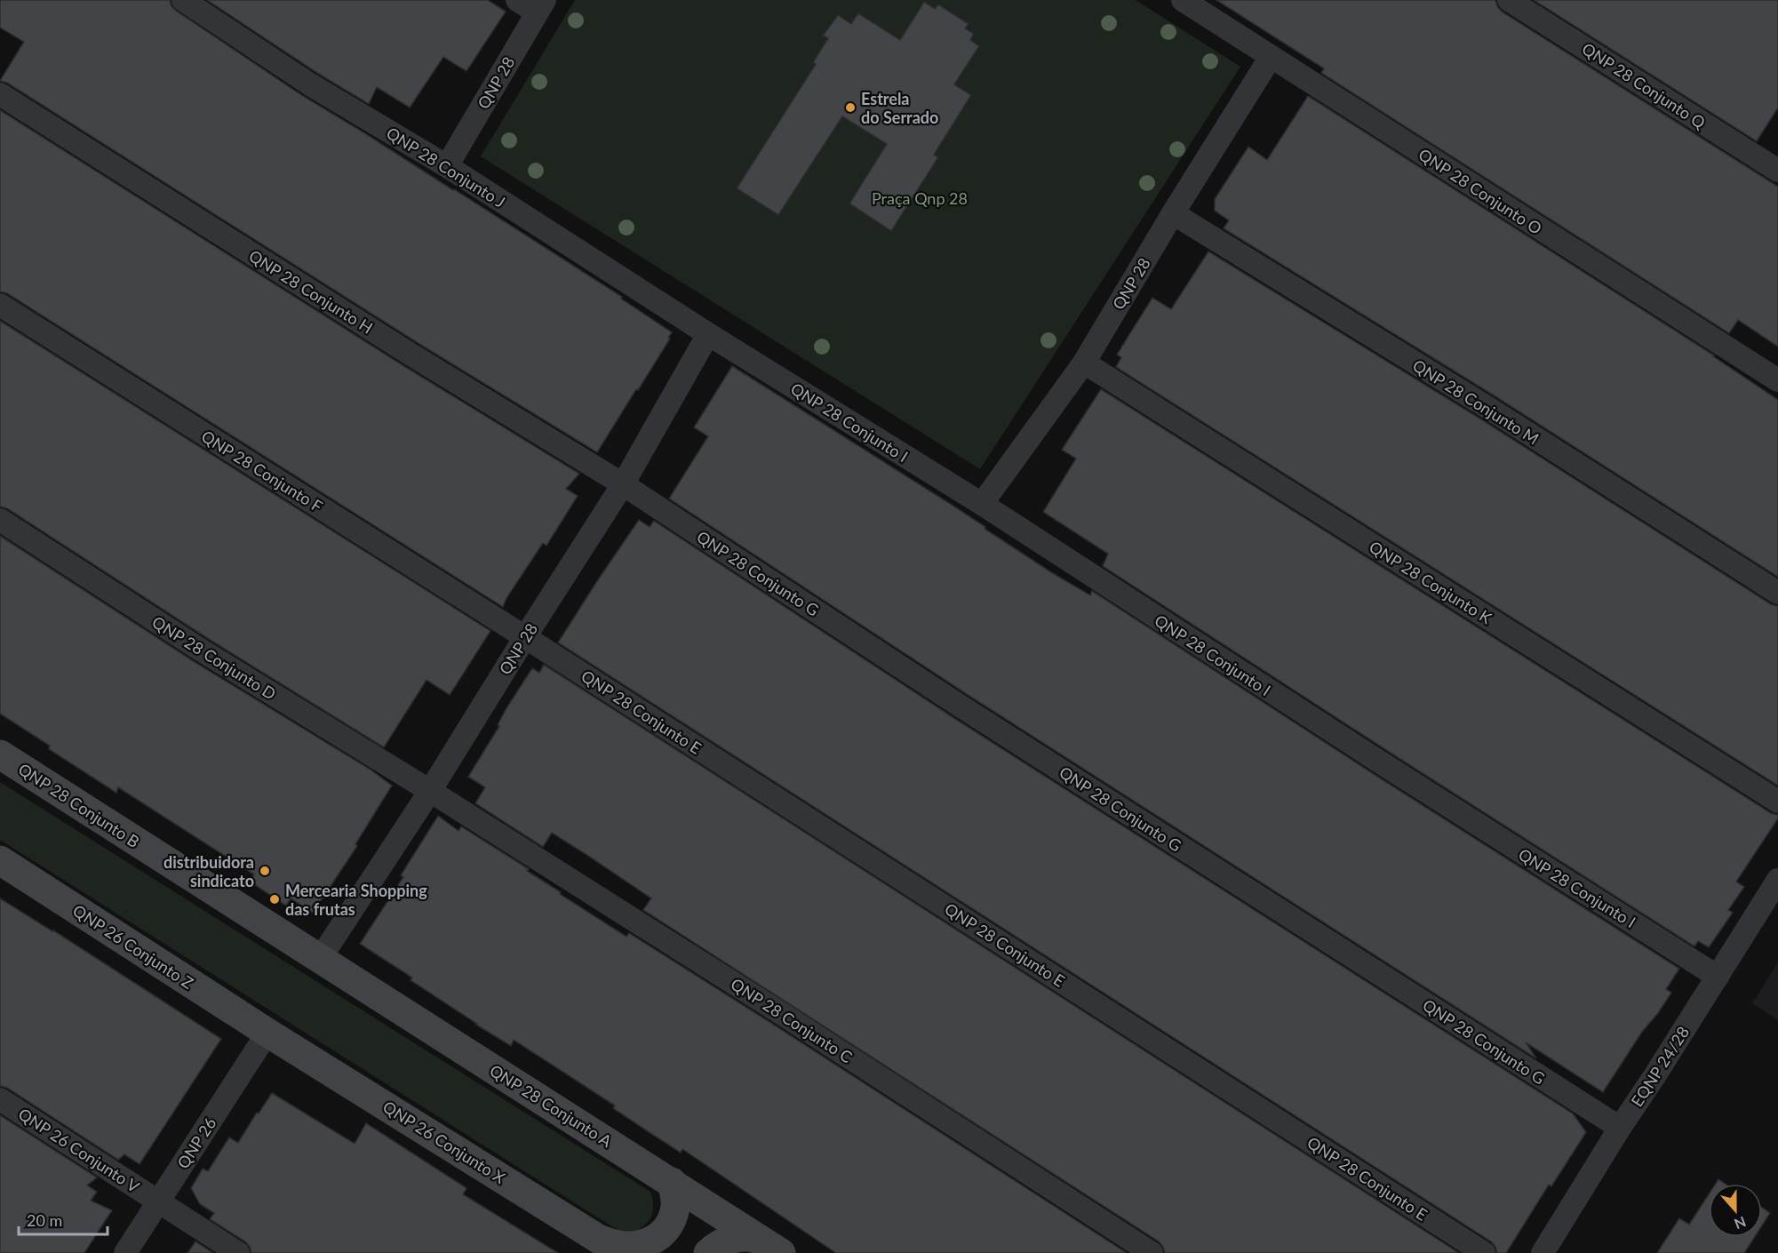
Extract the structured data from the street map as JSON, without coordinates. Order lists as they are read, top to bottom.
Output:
{
  "streets": {
    "street": [
      "QNP 28",
      "QNP 28 Conjunto Q",
      "QNP 28 Conjunto J",
      "QNP 28 Conjunto O",
      "QNP 28 Conjunto H",
      "QNP 28 Conjunto M",
      "QNP 28 Conjunto I",
      "QNP 28 Conjunto F",
      "QNP 28 Conjunto G",
      "QNP 28 Conjunto K",
      "QNP 28 Conjunto D",
      "QNP 28 Conjunto E",
      "QNP 28 Conjunto B",
      "QNP 26 Conjunto Z",
      "QNP 28 Conjunto C",
      "EQNP 24/28",
      "QNP 28 Conjunto A",
      "QNP 26 Conjunto X",
      "QNP 26",
      "QNP 26 Conjunto V"
    ]
  },
  "crossings": [
    ["QNP 28", "QNP 28 Conjunto J"],
    ["QNP 28", "QNP 28 Conjunto O"],
    ["QNP 28", "QNP 28 Conjunto H"],
    ["QNP 28", "QNP 28 Conjunto M"],
    ["QNP 28", "QNP 28 Conjunto I"],
    ["QNP 28", "QNP 28 Conjunto F"],
    ["QNP 28", "QNP 28 Conjunto G"],
    ["QNP 28", "QNP 28 Conjunto K"],
    ["QNP 28", "QNP 28 Conjunto D"],
    ["QNP 28", "QNP 28 Conjunto E"],
    ["QNP 28", "QNP 28 Conjunto B"],
    ["QNP 28", "QNP 28 Conjunto C"],
    ["QNP 28", "QNP 28 Conjunto A"],
    ["QNP 28 Conjunto J", "QNP 28 Conjunto I"],
    ["QNP 28 Conjunto H", "QNP 28 Conjunto G"],
    ["QNP 28 Conjunto I", "EQNP 24/28"],
    ["QNP 28 Conjunto F", "QNP 28 Conjunto E"],
    ["QNP 28 Conjunto G", "EQNP 24/28"],
    ["QNP 28 Conjunto D", "QNP 28 Conjunto C"],
    ["QNP 28 Conjunto B", "QNP 28 Conjunto A"],
    ["QNP 26 Conjunto Z", "QNP 26 Conjunto X"],
    ["QNP 26 Conjunto Z", "QNP 26"],
    ["QNP 28 Conjunto A", "QNP 26 Conjunto X"],
    ["QNP 26 Conjunto X", "QNP 26"],
    ["QNP 26", "QNP 26 Conjunto V"]
  ],
  "parks": ["Praça Qnp 28"],
  "places": ["Estrela do Serrado", "distribuidora sindicato", "Mercearia Shopping das frutas"],
  "scale_bar": "20 m",
  "north": "bottom"
}
